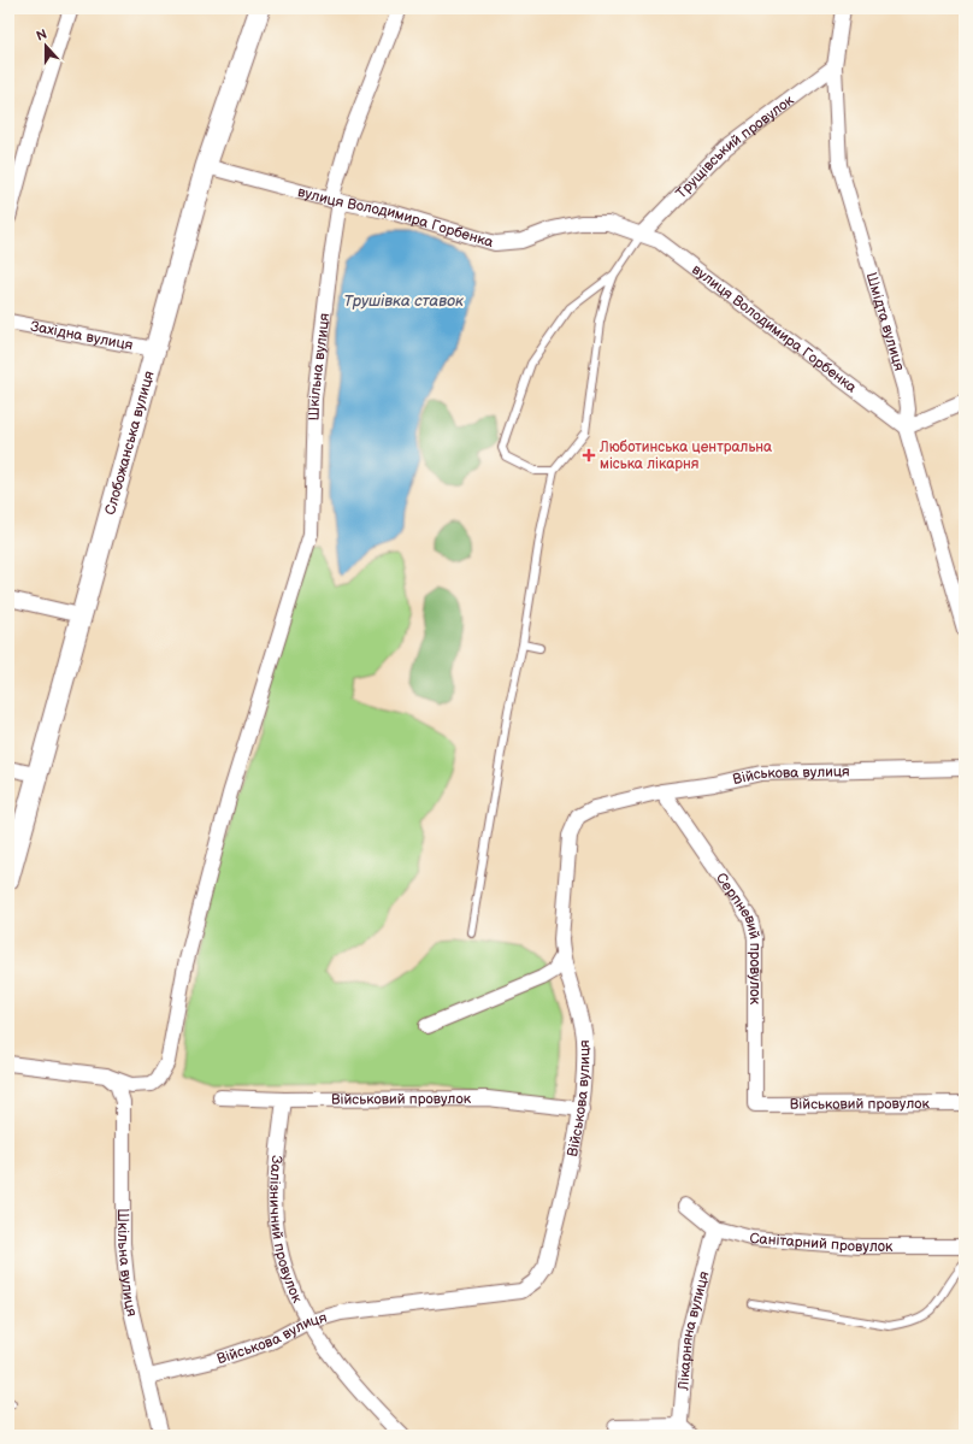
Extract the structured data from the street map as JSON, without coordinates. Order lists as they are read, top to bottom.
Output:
{
  "streets": {
    "street": [
      "Трущівський провулок",
      "вулиця Володимира Горбенка",
      "Шмідта вулиця",
      "Західна вулиця",
      "Шкільна вулиця",
      "Слобожанська вулиця",
      "Військова вулиця",
      "Серпневий провулок",
      "Військовий провулок",
      "Залізничний провулок",
      "Санітарний провулок",
      "Лікарняна вулиця"
    ]
  },
  "crossings": [
    ["Трущівський провулок", "вулиця Володимира Горбенка"],
    ["Трущівський провулок", "Шмідта вулиця"],
    ["вулиця Володимира Горбенка", "Шмідта вулиця"],
    ["вулиця Володимира Горбенка", "Шкільна вулиця"],
    ["вулиця Володимира Горбенка", "Слобожанська вулиця"],
    ["Західна вулиця", "Слобожанська вулиця"],
    ["Шкільна вулиця", "Військова вулиця"],
    ["Військова вулиця", "Серпневий провулок"],
    ["Військова вулиця", "Військовий провулок"],
    ["Військова вулиця", "Залізничний провулок"],
    ["Серпневий провулок", "Військовий провулок"],
    ["Військовий провулок", "Залізничний провулок"],
    ["Санітарний провулок", "Лікарняна вулиця"]
  ],
  "water": ["Трушівка ставок"],
  "places": {
    "health": ["Люботинська центральна міська лікарня"]
  },
  "north": "top"
}
